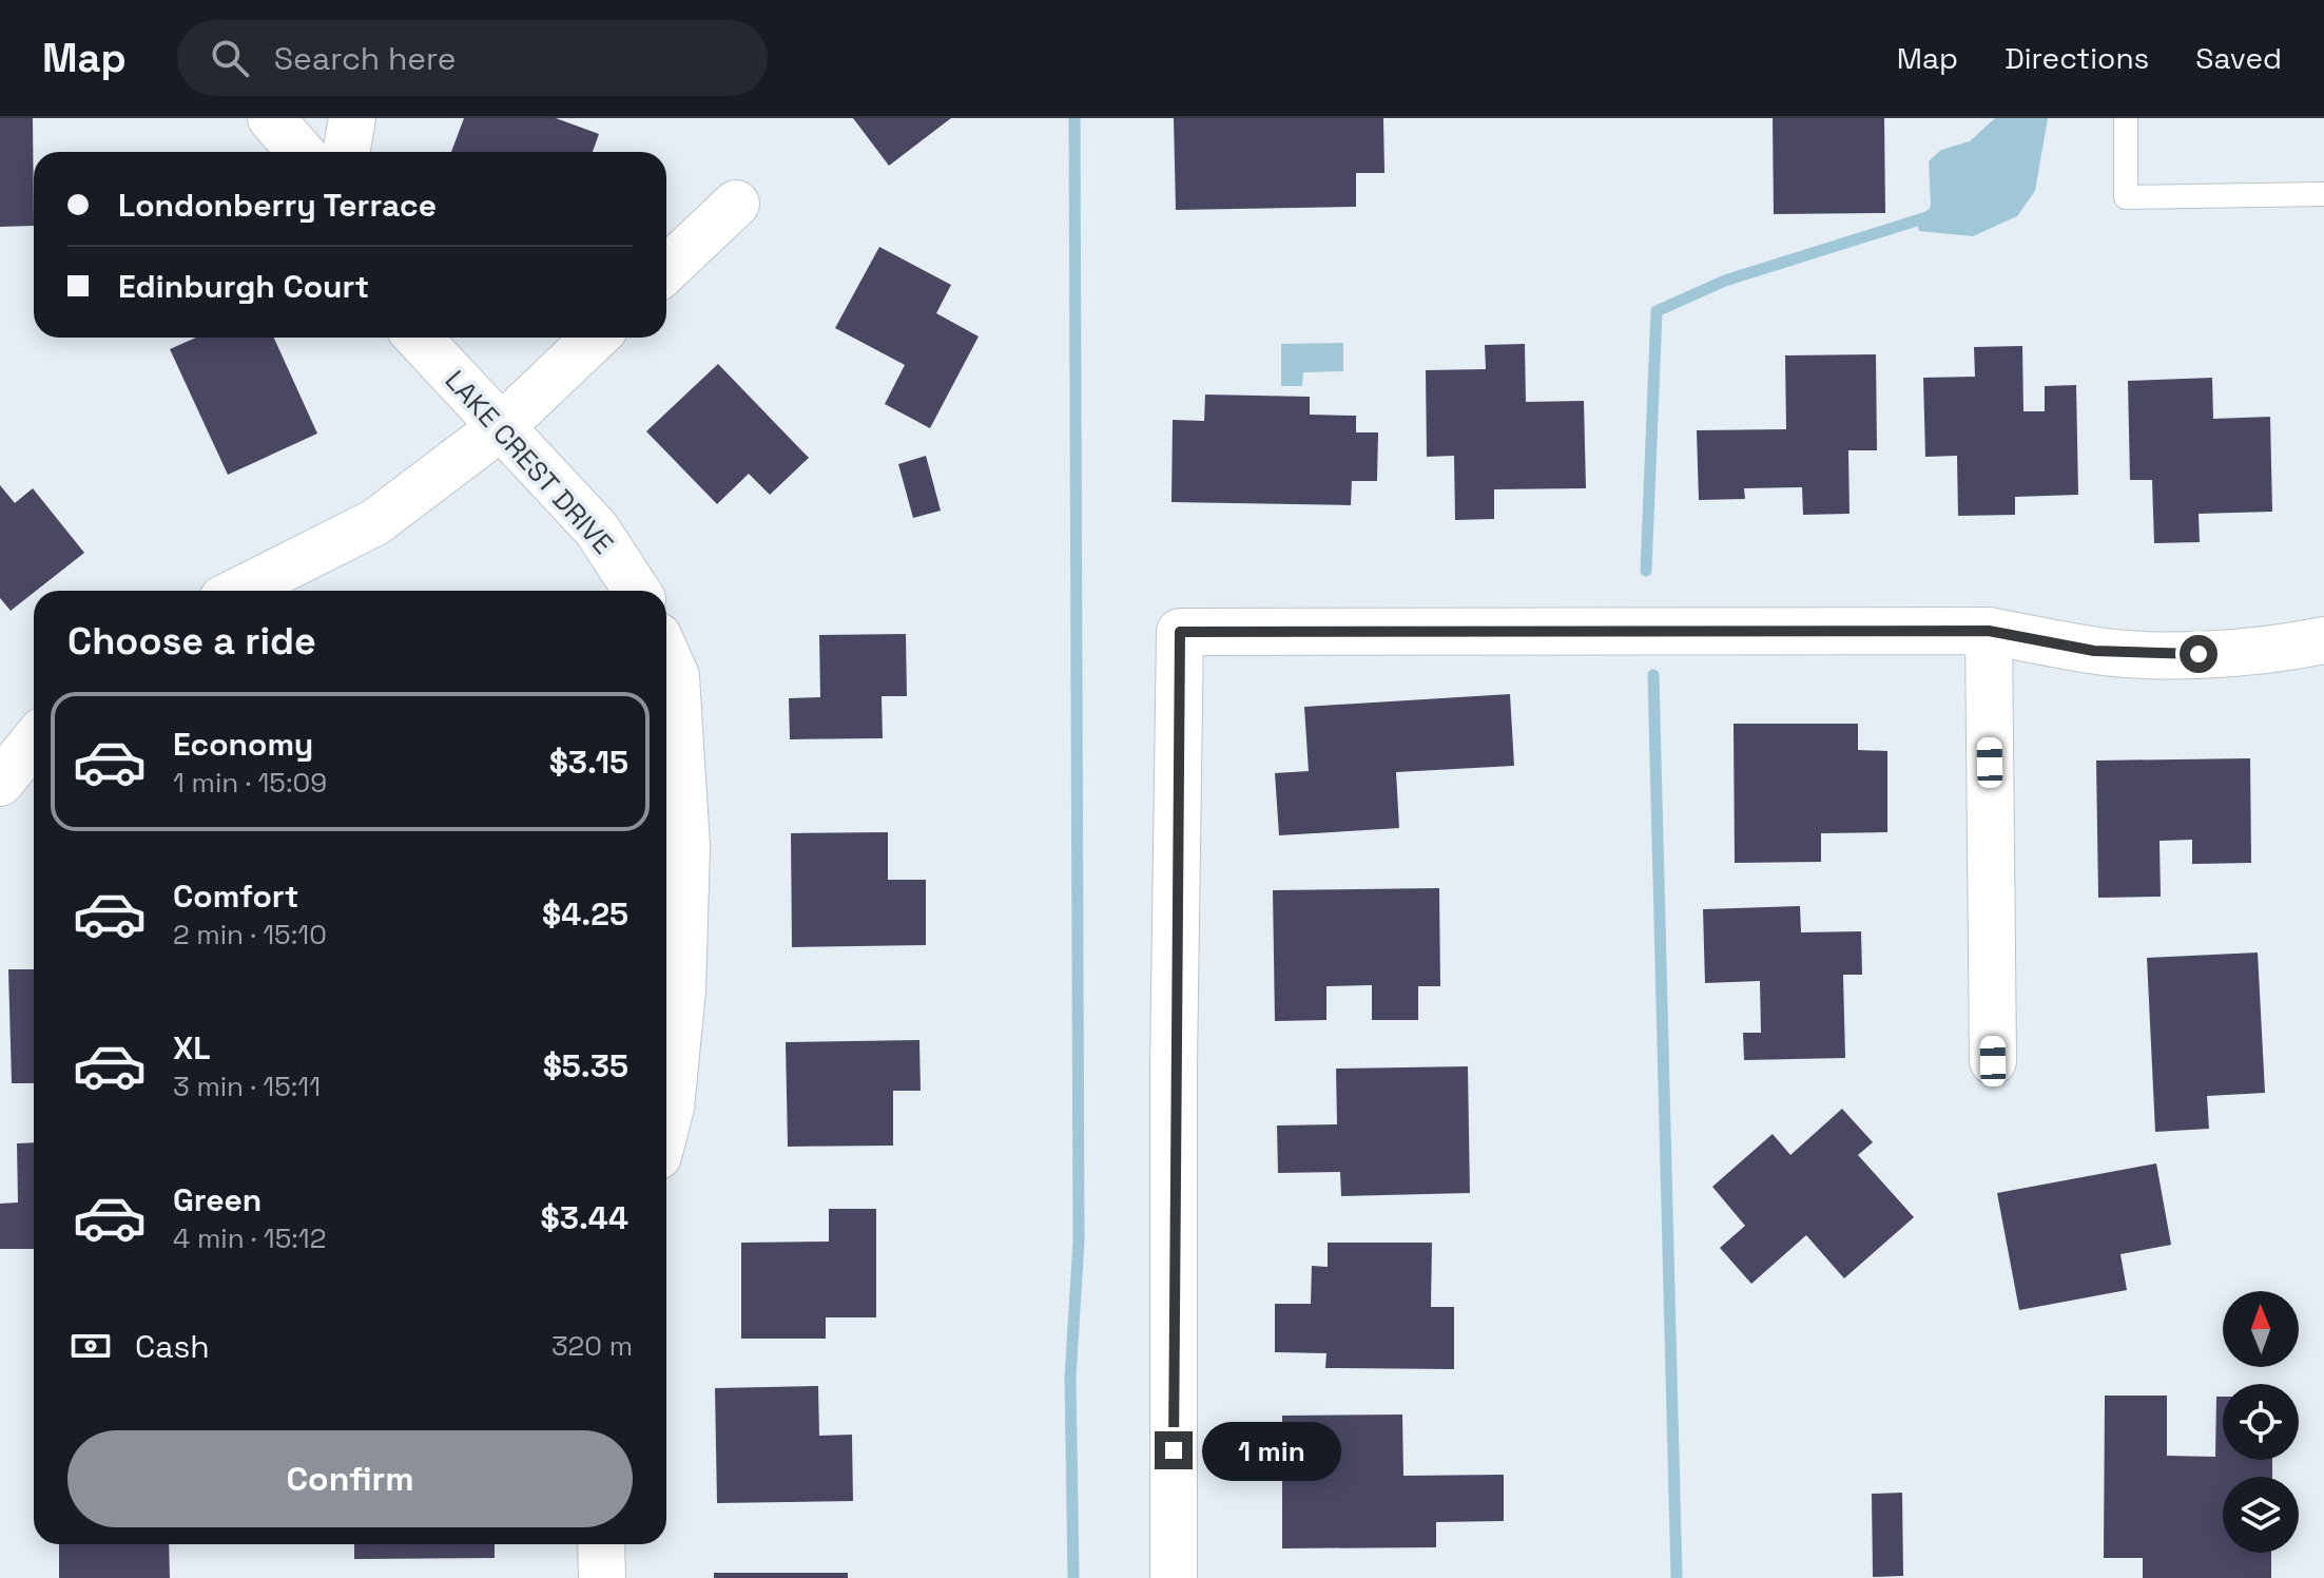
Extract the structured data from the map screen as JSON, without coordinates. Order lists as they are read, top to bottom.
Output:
{
  "streets": {
    "street": ["LAKE CREST DRIVE"]
  },
  "north": "top",
  "page": {
    "header": "Map",
    "search": "Search here",
    "nav": ["Map", "Directions", "Saved"],
    "banner": ["Londonberry Terrace", "Edinburgh Court"],
    "heading": "Choose a ride",
    "list": [
      {
        "name": "Economy",
        "note": "1 min · 15:09",
        "value": "$3.15"
      },
      {
        "name": "Comfort",
        "note": "2 min · 15:10",
        "value": "$4.25"
      },
      {
        "name": "XL",
        "note": "3 min · 15:11",
        "value": "$5.35"
      },
      {
        "name": "Green",
        "note": "4 min · 15:12",
        "value": "$3.44"
      }
    ],
    "pay": ["Cash", "320 m"],
    "buttons": "Confirm",
    "bubble": "1 min"
  }
}
